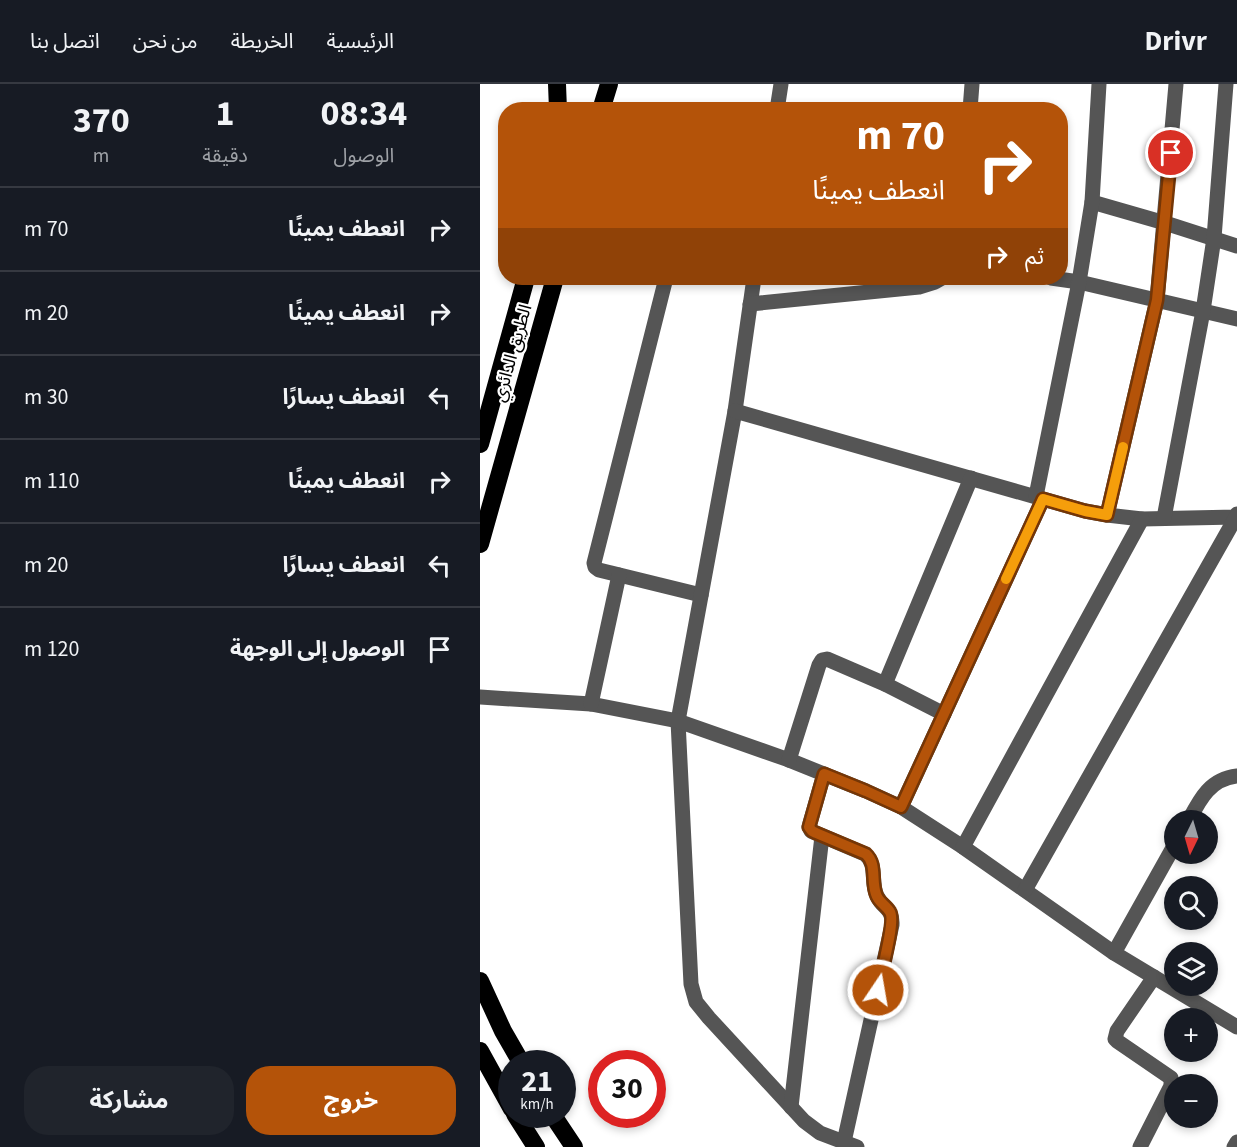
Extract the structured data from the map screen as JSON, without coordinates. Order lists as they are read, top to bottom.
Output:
{
  "streets": {
    "highway": ["الطريق الدائري"]
  },
  "north": "bottom",
  "page": {
    "header": "Drivr",
    "nav": [
      "الرئيسية",
      "الخريطة",
      "من نحن",
      "اتصل بنا"
    ],
    "eta": [
      "08:34",
      "الوصول",
      "1",
      "دقيقة",
      "370",
      "m"
    ],
    "turn": ["70 m", "انعطف يمينًا"],
    "list": [
      {
        "name": "انعطف يمينًا",
        "value": "70 m"
      },
      {
        "name": "انعطف يمينًا",
        "value": "20 m"
      },
      {
        "name": "انعطف يسارًا",
        "value": "30 m"
      },
      {
        "name": "انعطف يمينًا",
        "value": "110 m"
      },
      {
        "name": "انعطف يسارًا",
        "value": "20 m"
      },
      {
        "name": "الوصول إلى الوجهة",
        "value": "120 m"
      }
    ],
    "then": "ثم",
    "map_buttons": ["+", "−"],
    "speed": "21 km/h",
    "limit": "30",
    "buttons": ["خروج", "مشاركة"]
  }
}
